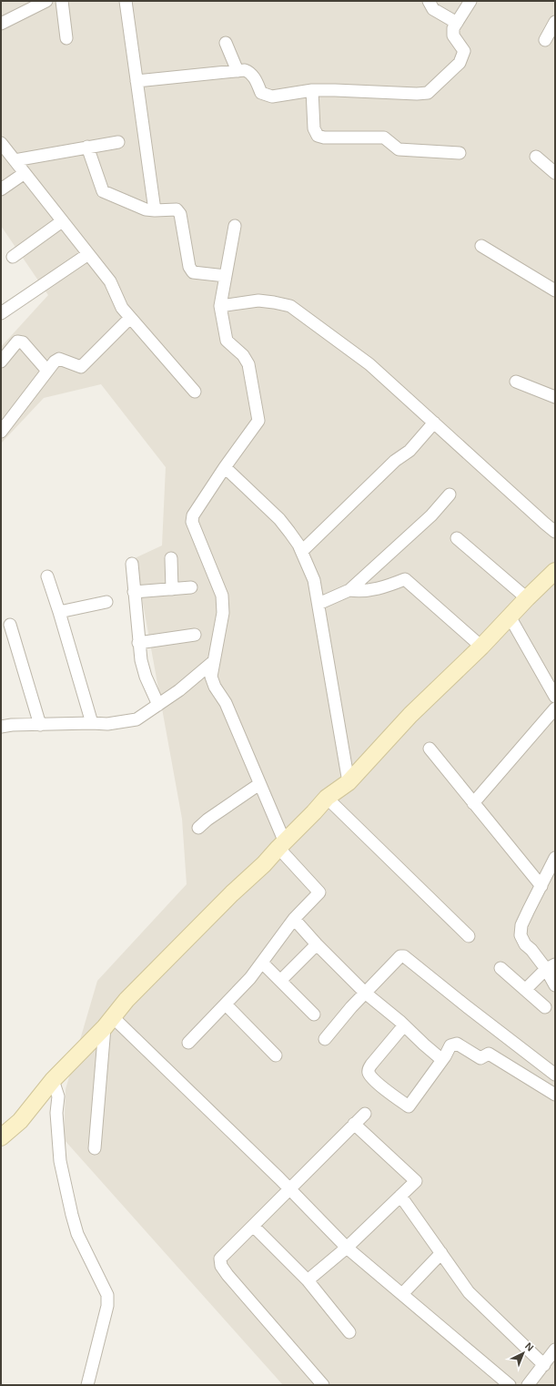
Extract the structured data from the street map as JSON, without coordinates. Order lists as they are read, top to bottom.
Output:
{
  "north": "top right"
}
